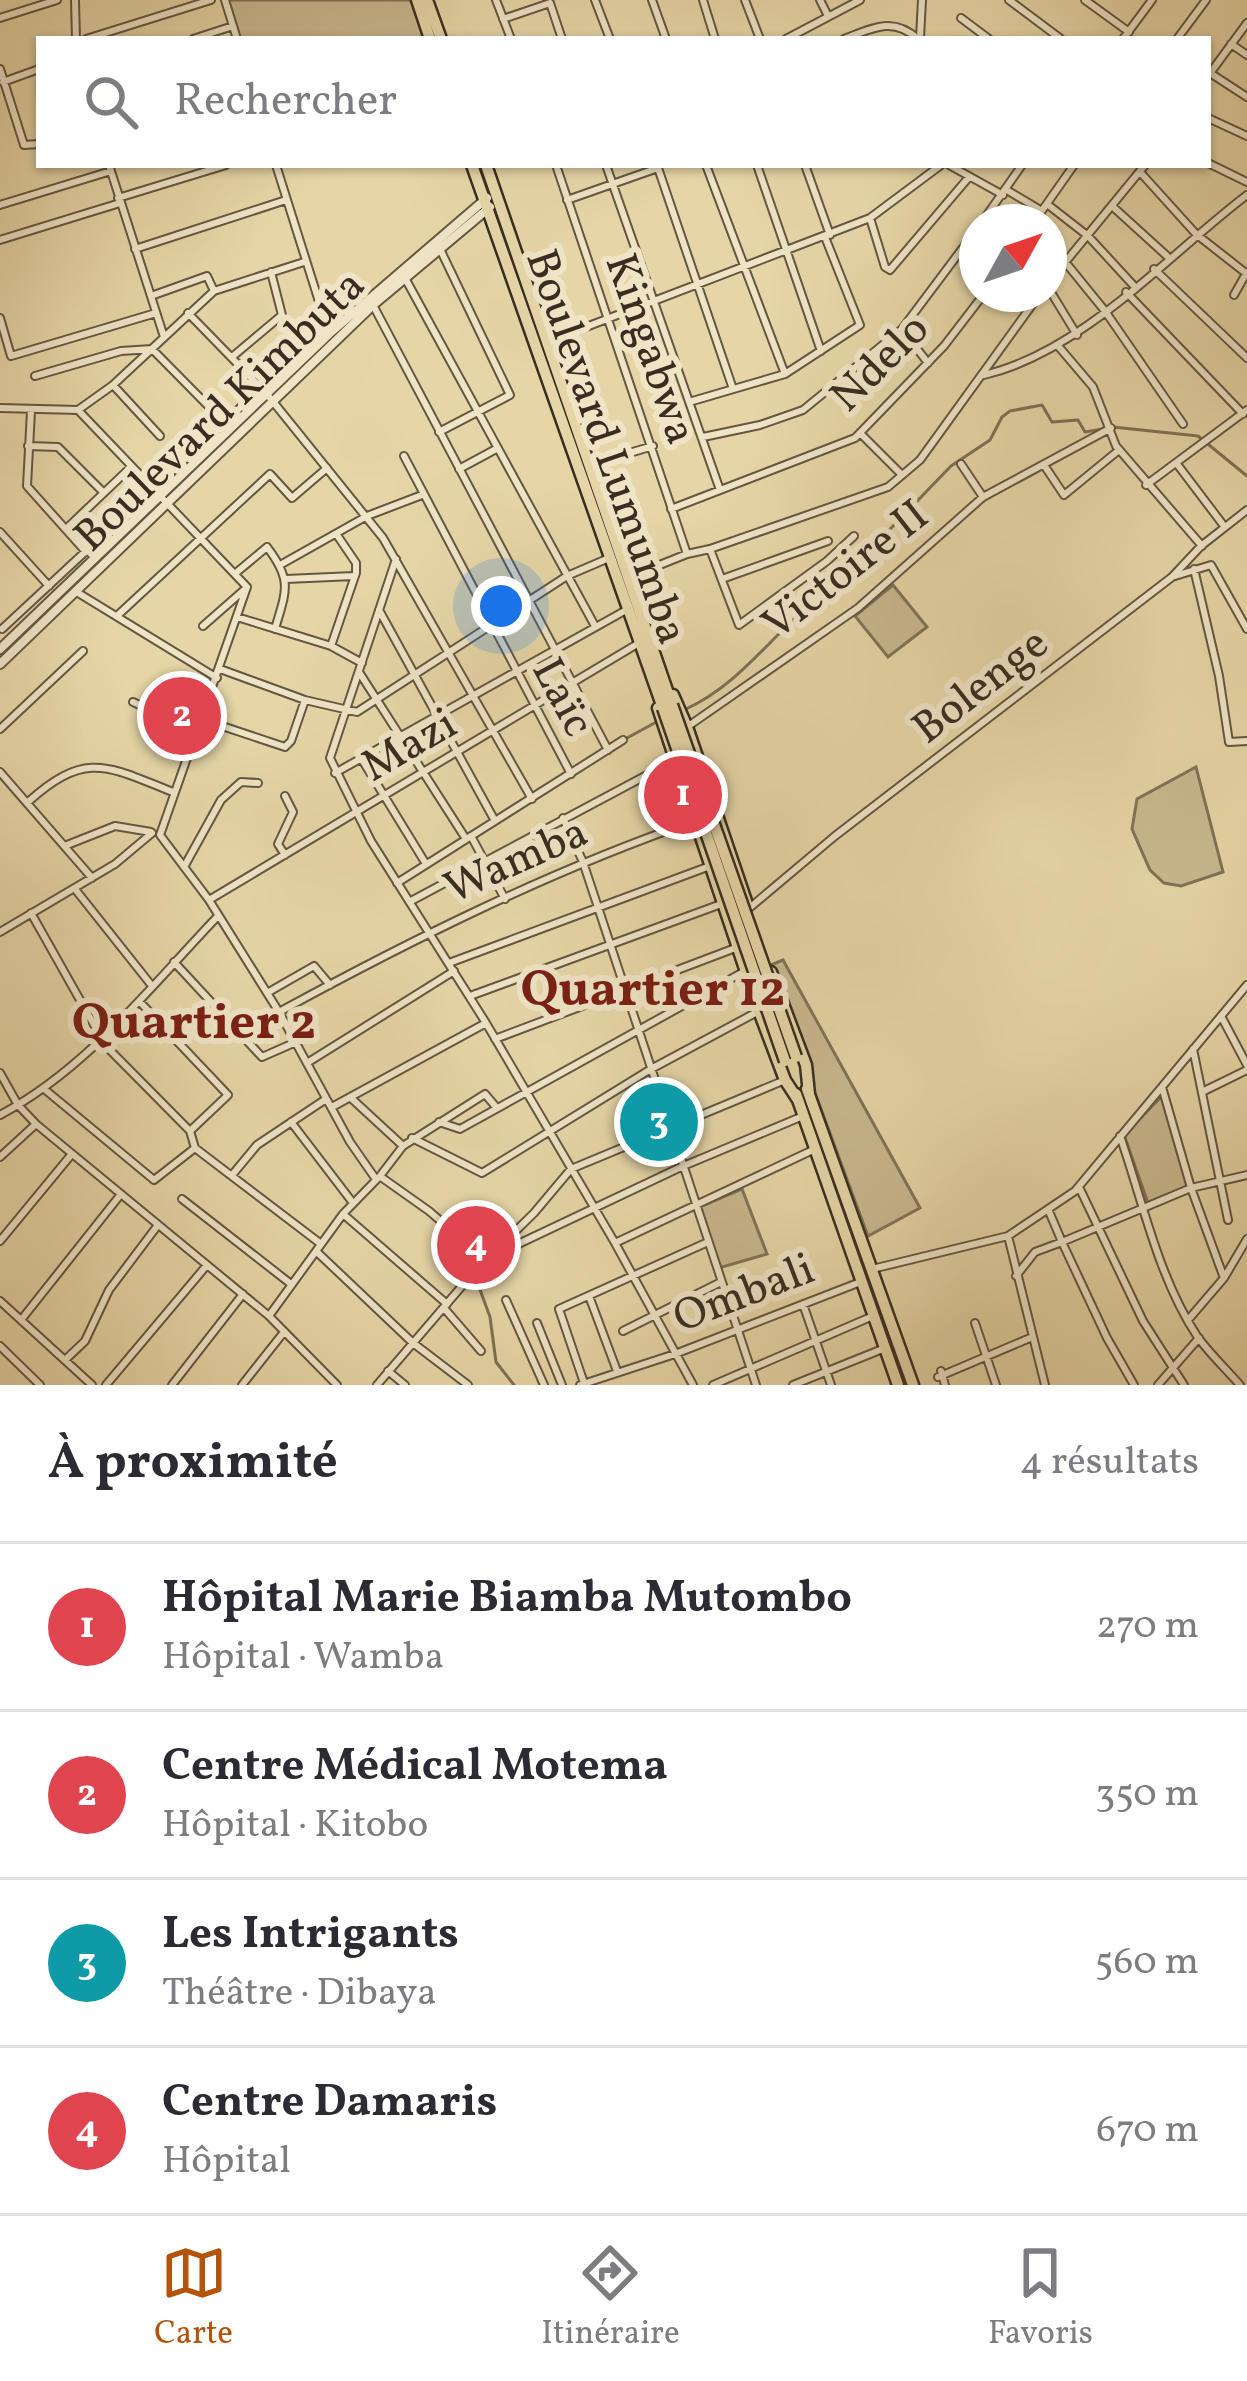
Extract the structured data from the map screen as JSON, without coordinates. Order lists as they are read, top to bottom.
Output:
{
  "streets": {
    "highway": ["Boulevard Lumumba"],
    "street": [
      "Kingabwa",
      "Ndelo",
      "Boulevard Kimbuta",
      "Victoire II",
      "Bolenge",
      "Laïc",
      "Mazi",
      "Wamba",
      "Ombali"
    ]
  },
  "crossings": [
    ["Kingabwa", "Ndelo"],
    ["Boulevard Kimbuta", "Boulevard Lumumba"],
    ["Boulevard Kimbuta", "Laïc"],
    ["Boulevard Lumumba", "Mazi"],
    ["Laïc", "Mazi"]
  ],
  "districts": ["Quartier 12", "Quartier 2"],
  "north": "top right",
  "page": {
    "search": "Rechercher",
    "pins": [
      "2",
      "1",
      "3",
      "4"
    ],
    "heading": ["À proximité", "4 résultats"],
    "list": [
      {
        "mark": "1",
        "name": "Hôpital Marie Biamba Mutombo",
        "note": "Hôpital · Wamba",
        "value": "270 m"
      },
      {
        "mark": "2",
        "name": "Centre Médical Motema",
        "note": "Hôpital · Kitobo",
        "value": "350 m"
      },
      {
        "mark": "3",
        "name": "Les Intrigants",
        "note": "Théâtre · Dibaya",
        "value": "560 m"
      },
      {
        "mark": "4",
        "name": "Centre Damaris",
        "note": "Hôpital",
        "value": "670 m"
      }
    ],
    "nav": ["Carte", "Itinéraire", "Favoris"]
  }
}
